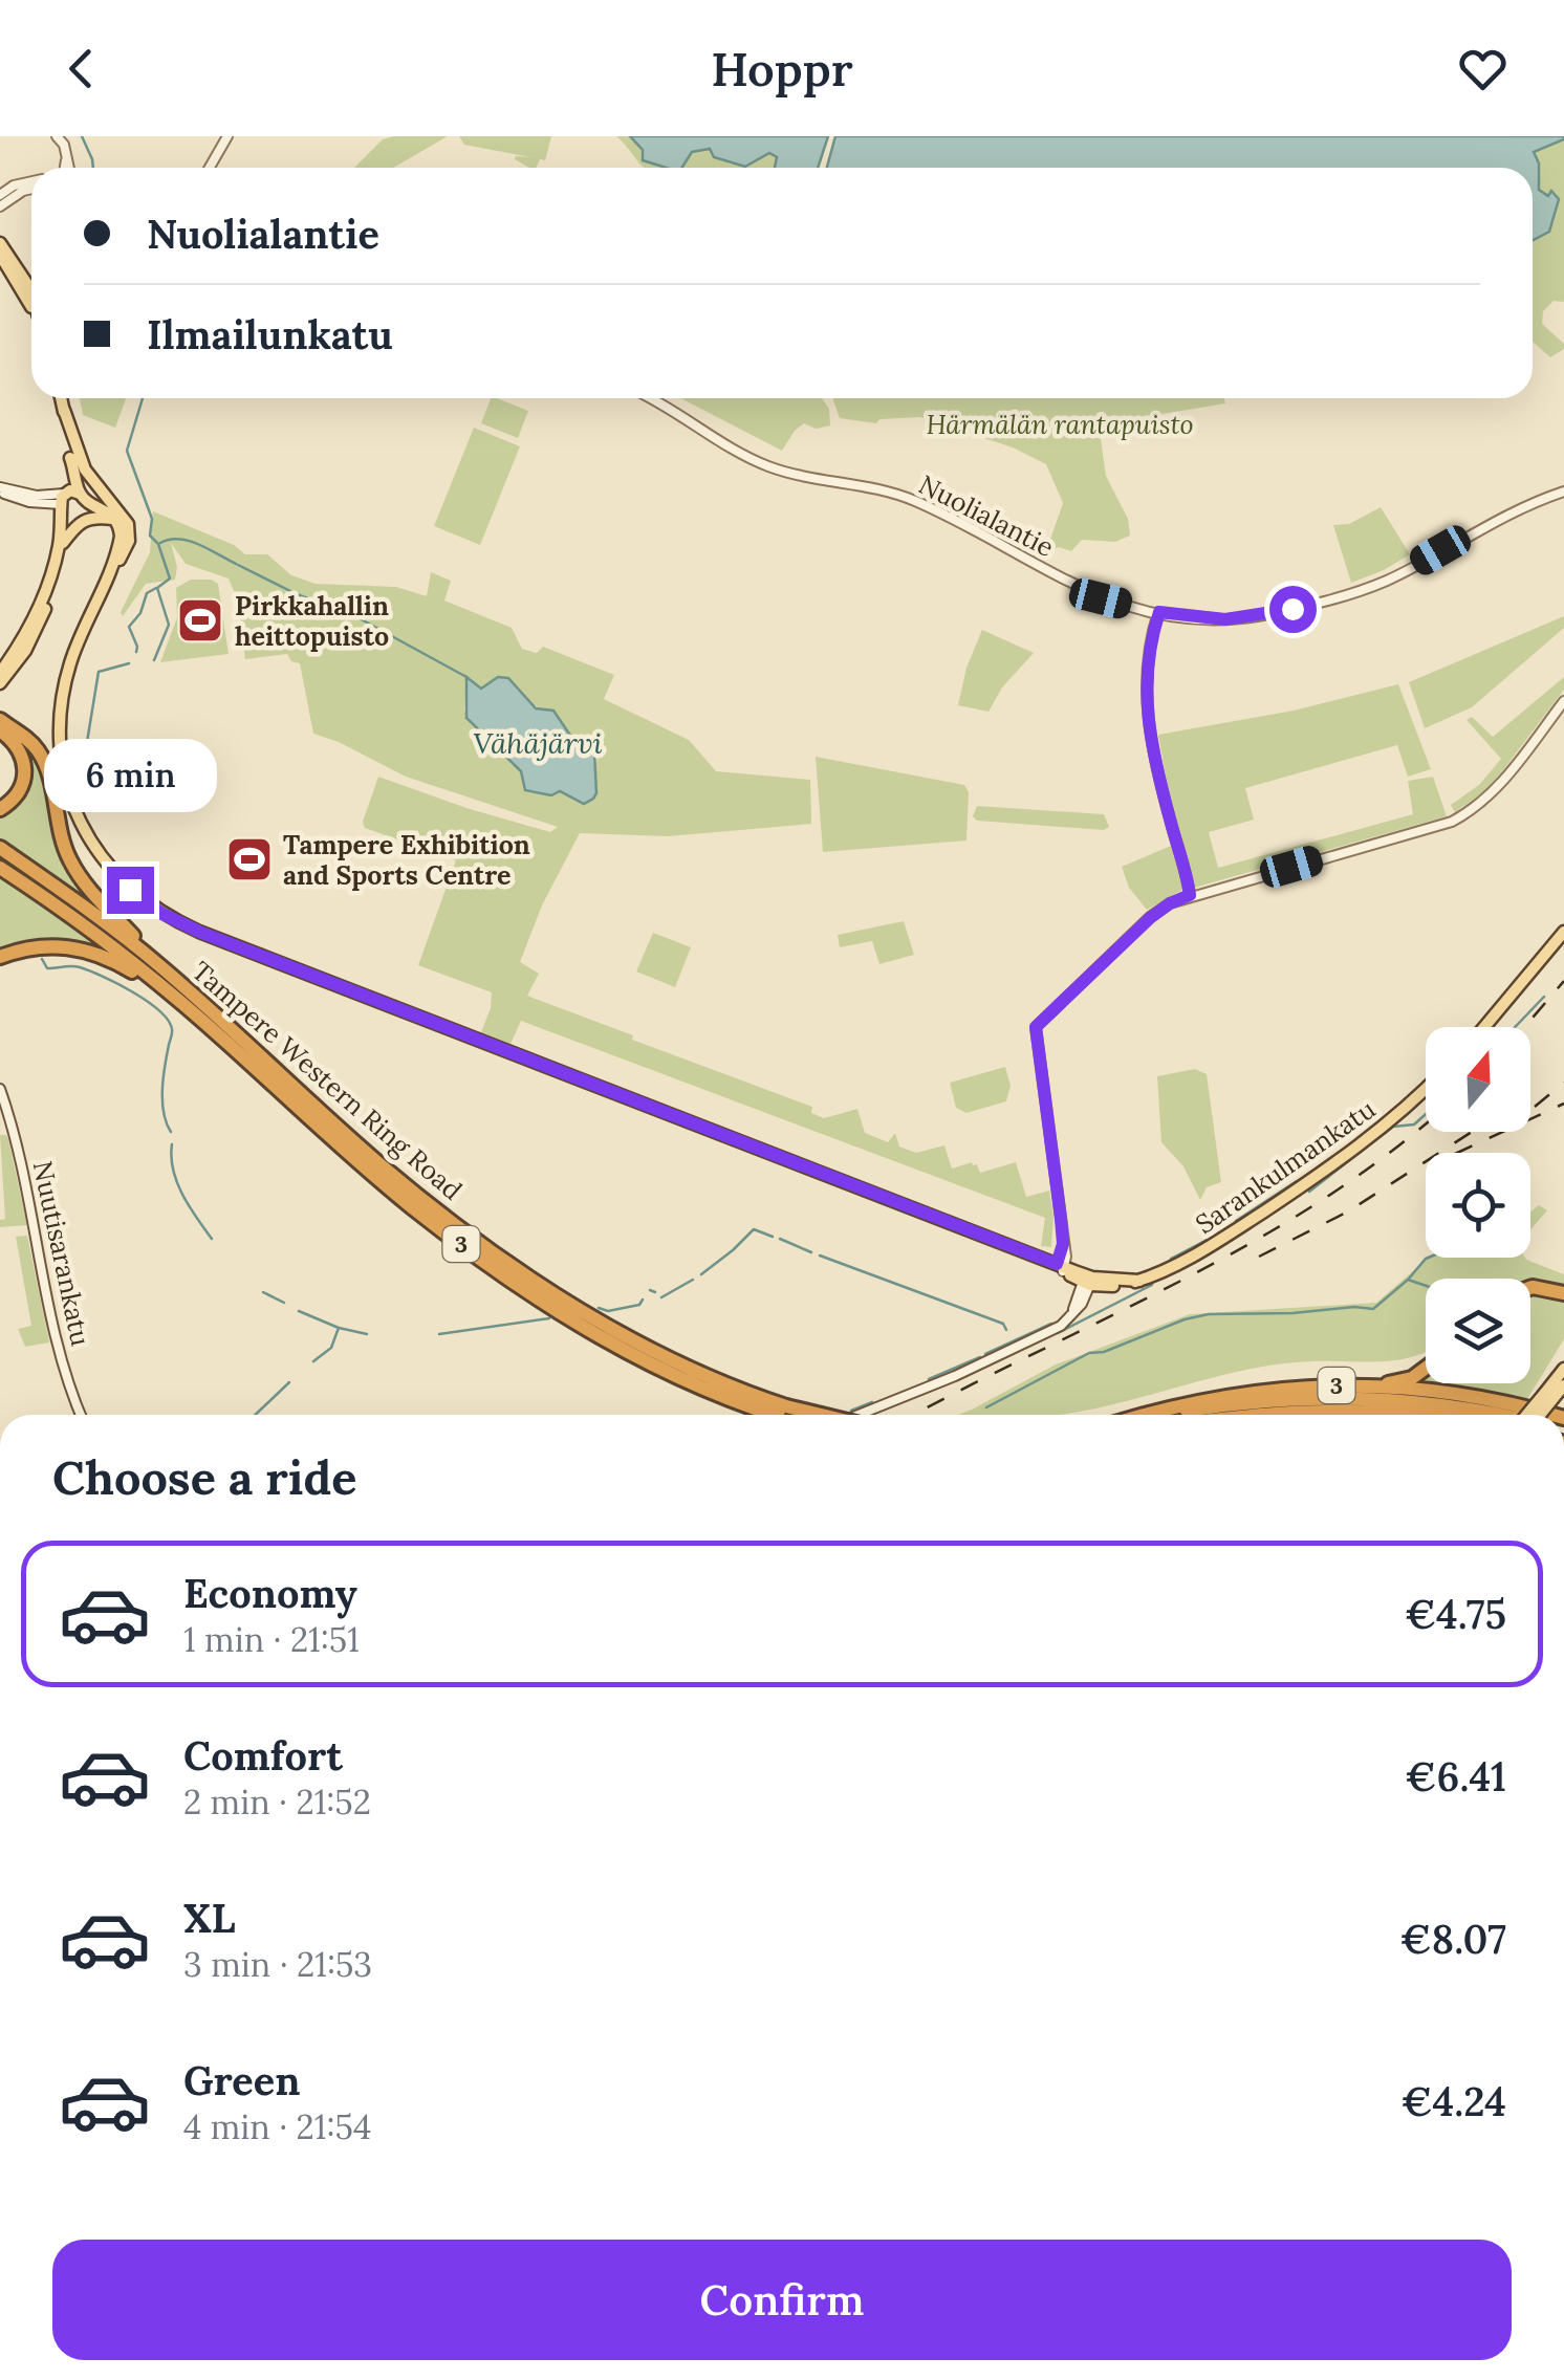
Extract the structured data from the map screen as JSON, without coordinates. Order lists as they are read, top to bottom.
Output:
{
  "streets": {
    "highway": ["Tampere Western Ring Road", "3"],
    "main road": ["Sarankulmankatu"],
    "street": ["Nuolialantie", "Nuutisarankatu"]
  },
  "water": ["Vähäjärvi"],
  "parks": ["Härmälän rantapuisto"],
  "places": {
    "sports": ["Pirkkahallin heittopuisto", "Tampere Exhibition and Sports Centre"]
  },
  "north": "top",
  "page": {
    "header": "Hoppr",
    "banner": ["Nuolialantie", "Ilmailunkatu"],
    "bubble": "6 min",
    "heading": "Choose a ride",
    "list": [
      {
        "name": "Economy",
        "note": "1 min · 21:51",
        "value": "€4.75"
      },
      {
        "name": "Comfort",
        "note": "2 min · 21:52",
        "value": "€6.41"
      },
      {
        "name": "XL",
        "note": "3 min · 21:53",
        "value": "€8.07"
      },
      {
        "name": "Green",
        "note": "4 min · 21:54",
        "value": "€4.24"
      }
    ],
    "buttons": "Confirm"
  }
}
